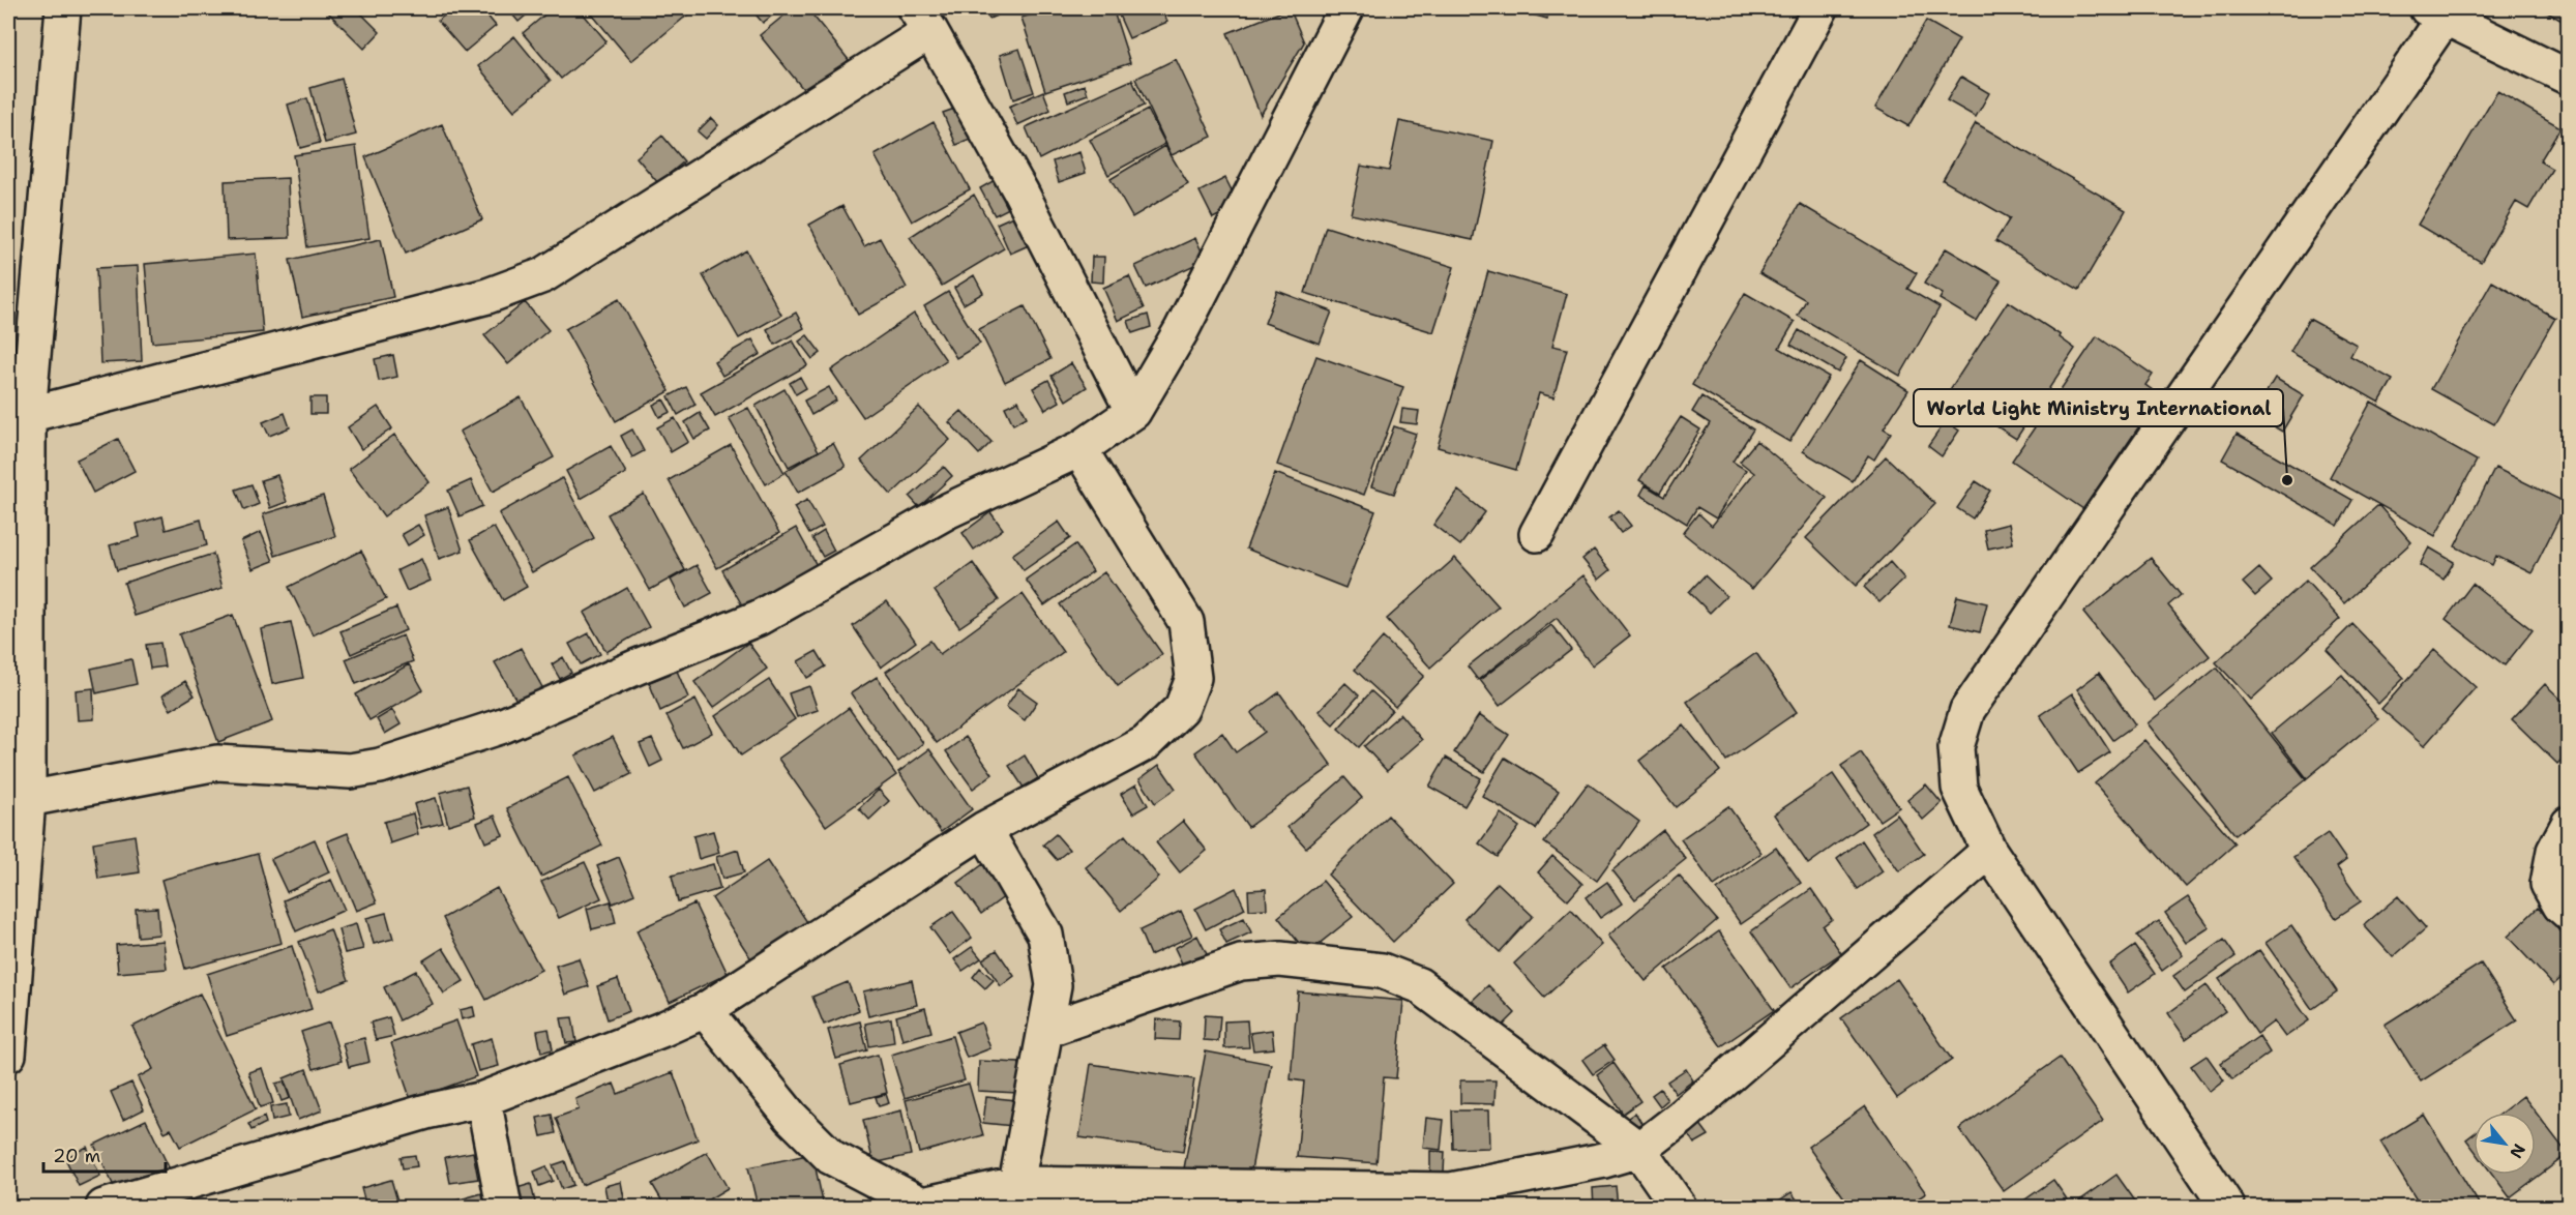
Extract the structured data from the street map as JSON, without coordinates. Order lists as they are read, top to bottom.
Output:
{
  "places": ["World Light Ministry International"],
  "scale_bar": "20 m",
  "north": "bottom right"
}
